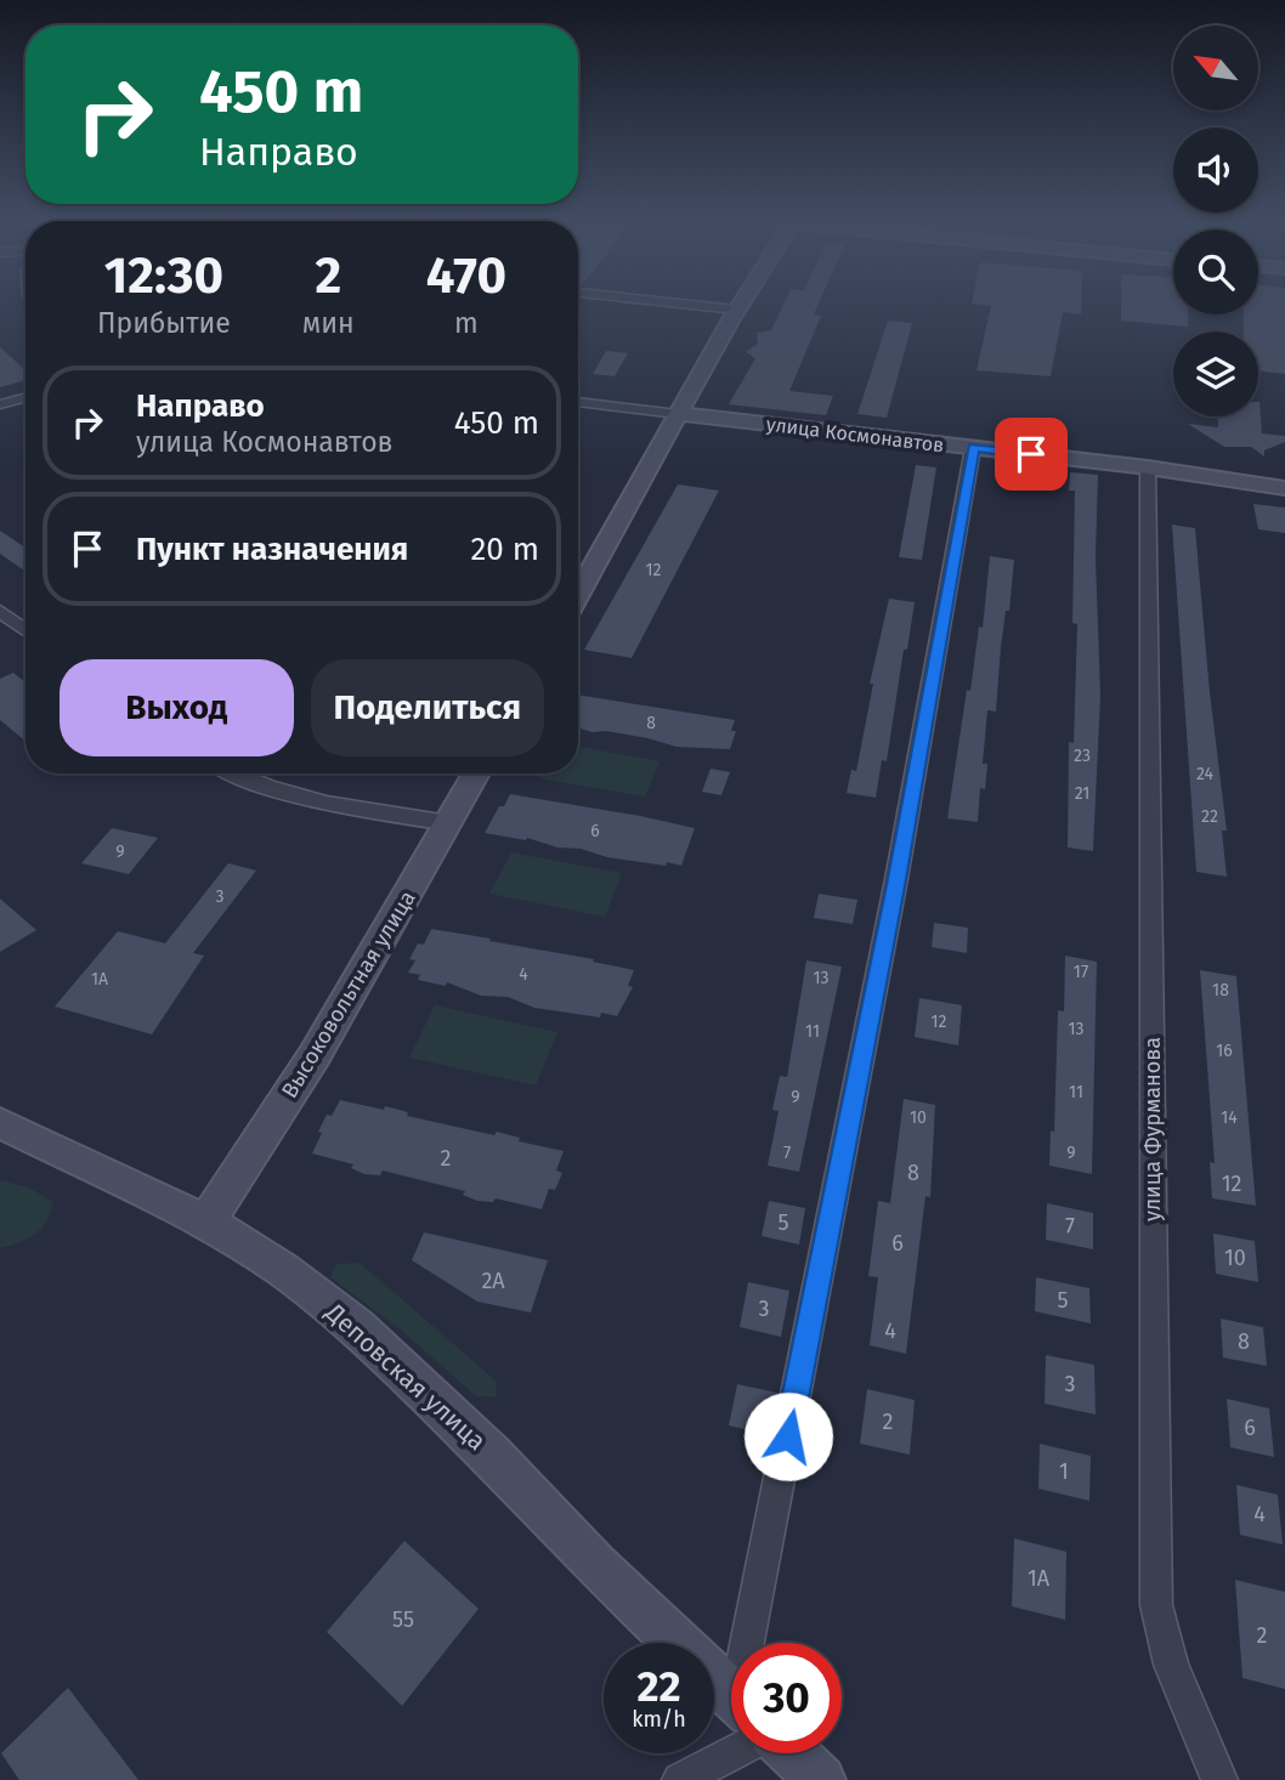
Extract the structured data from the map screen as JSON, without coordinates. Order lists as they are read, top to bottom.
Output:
{
  "streets": {
    "street": [
      "улица Космонавтов",
      "Высоковольтная улица",
      "улица Фурманова",
      "Деповская улица"
    ]
  },
  "crossings": [
    ["улица Космонавтов", "улица Фурманова"],
    ["Высоковольтная улица", "Деповская улица"]
  ],
  "house_numbers": [
    "12",
    "8",
    "23",
    "24",
    "21",
    "22",
    "6",
    "9",
    "3",
    "17",
    "4",
    "13",
    "1А",
    "18",
    "12",
    "13",
    "11",
    "16",
    "11",
    "9",
    "10",
    "14",
    "7",
    "9",
    "2",
    "8",
    "12",
    "5",
    "7",
    "6",
    "10",
    "2А",
    "5",
    "3",
    "4",
    "8",
    "3",
    "2",
    "6",
    "1",
    "4",
    "1А",
    "55",
    "2"
  ],
  "north": "top left",
  "page": {
    "turn": ["450 m", "Направо"],
    "eta": [
      "12:30",
      "Прибытие",
      "2",
      "мин",
      "470",
      "m"
    ],
    "list": [
      {
        "name": "Направо",
        "note": "улица Космонавтов",
        "value": "450 m"
      },
      {
        "name": "Пункт назначения",
        "value": "20 m"
      }
    ],
    "buttons": ["Выход", "Поделиться"],
    "speed": "22 km/h",
    "limit": "30"
  }
}
